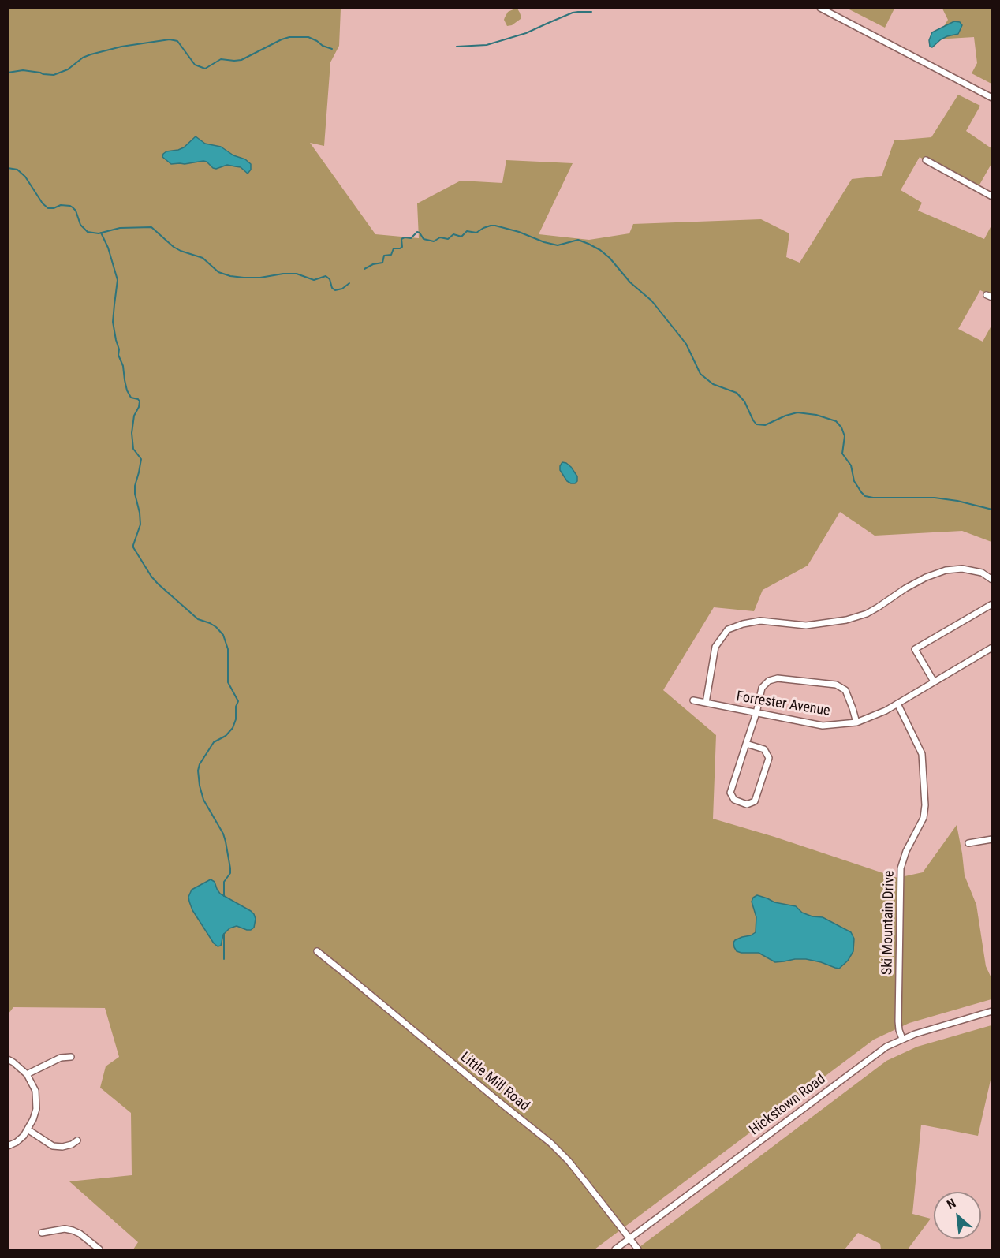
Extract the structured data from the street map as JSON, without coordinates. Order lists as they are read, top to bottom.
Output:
{
  "streets": {
    "street": [
      "Forrester Avenue",
      "Ski Mountain Drive",
      "Little Mill Road",
      "Hickstown Road"
    ]
  },
  "crossings": [
    ["Forrester Avenue", "Ski Mountain Drive"],
    ["Ski Mountain Drive", "Hickstown Road"],
    ["Little Mill Road", "Hickstown Road"]
  ],
  "north": "top left"
}
